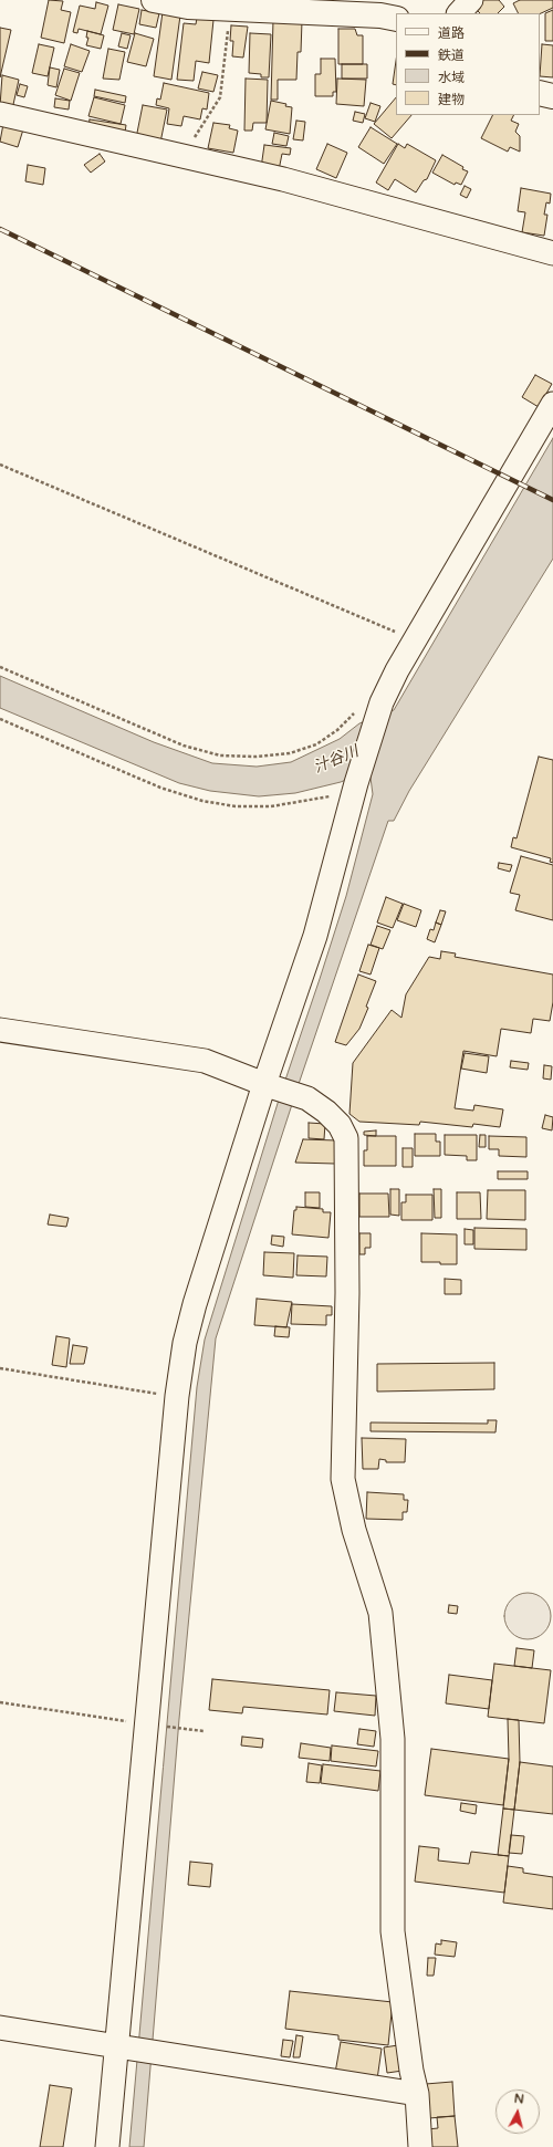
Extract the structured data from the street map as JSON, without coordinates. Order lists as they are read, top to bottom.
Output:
{
  "water": ["汁谷川"],
  "legend": [
    "道路",
    "鉄道",
    "水域",
    "建物"
  ],
  "north": "top"
}
